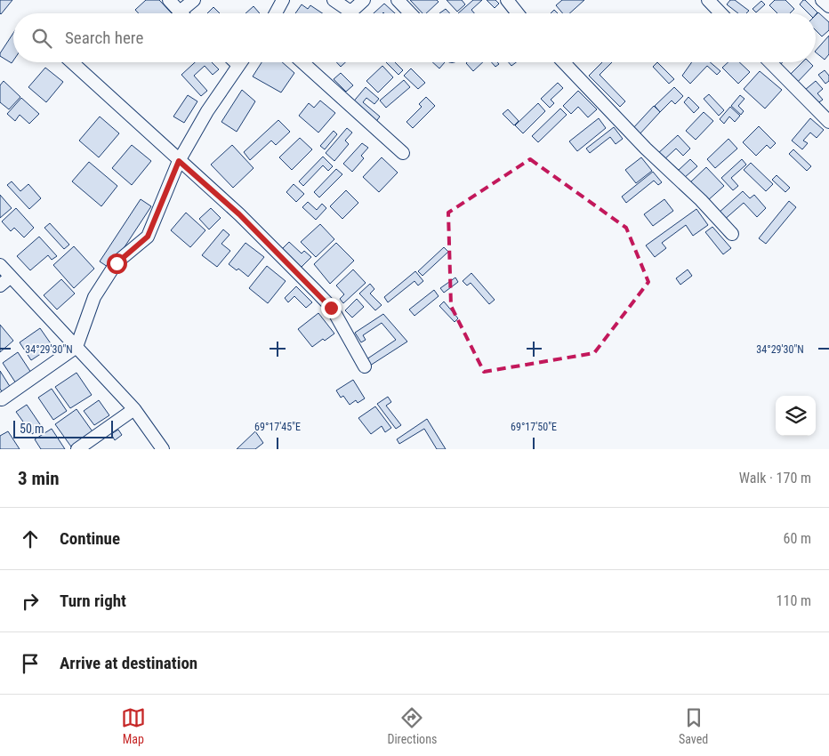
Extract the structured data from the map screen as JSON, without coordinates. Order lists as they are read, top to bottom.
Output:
{
  "scale_bar": "50 m",
  "page": {
    "search": "Search here",
    "scale": "50 m",
    "heading": ["3 min", "Walk · 170 m"],
    "list": [
      ["Continue", "60 m"],
      ["Turn right", "110 m"],
      "Arrive at destination"
    ],
    "nav": ["Map", "Directions", "Saved"]
  },
  "coordinates": ["34°29'30\"N", "69°17'45\"E", "69°17'50\"E"]
}
